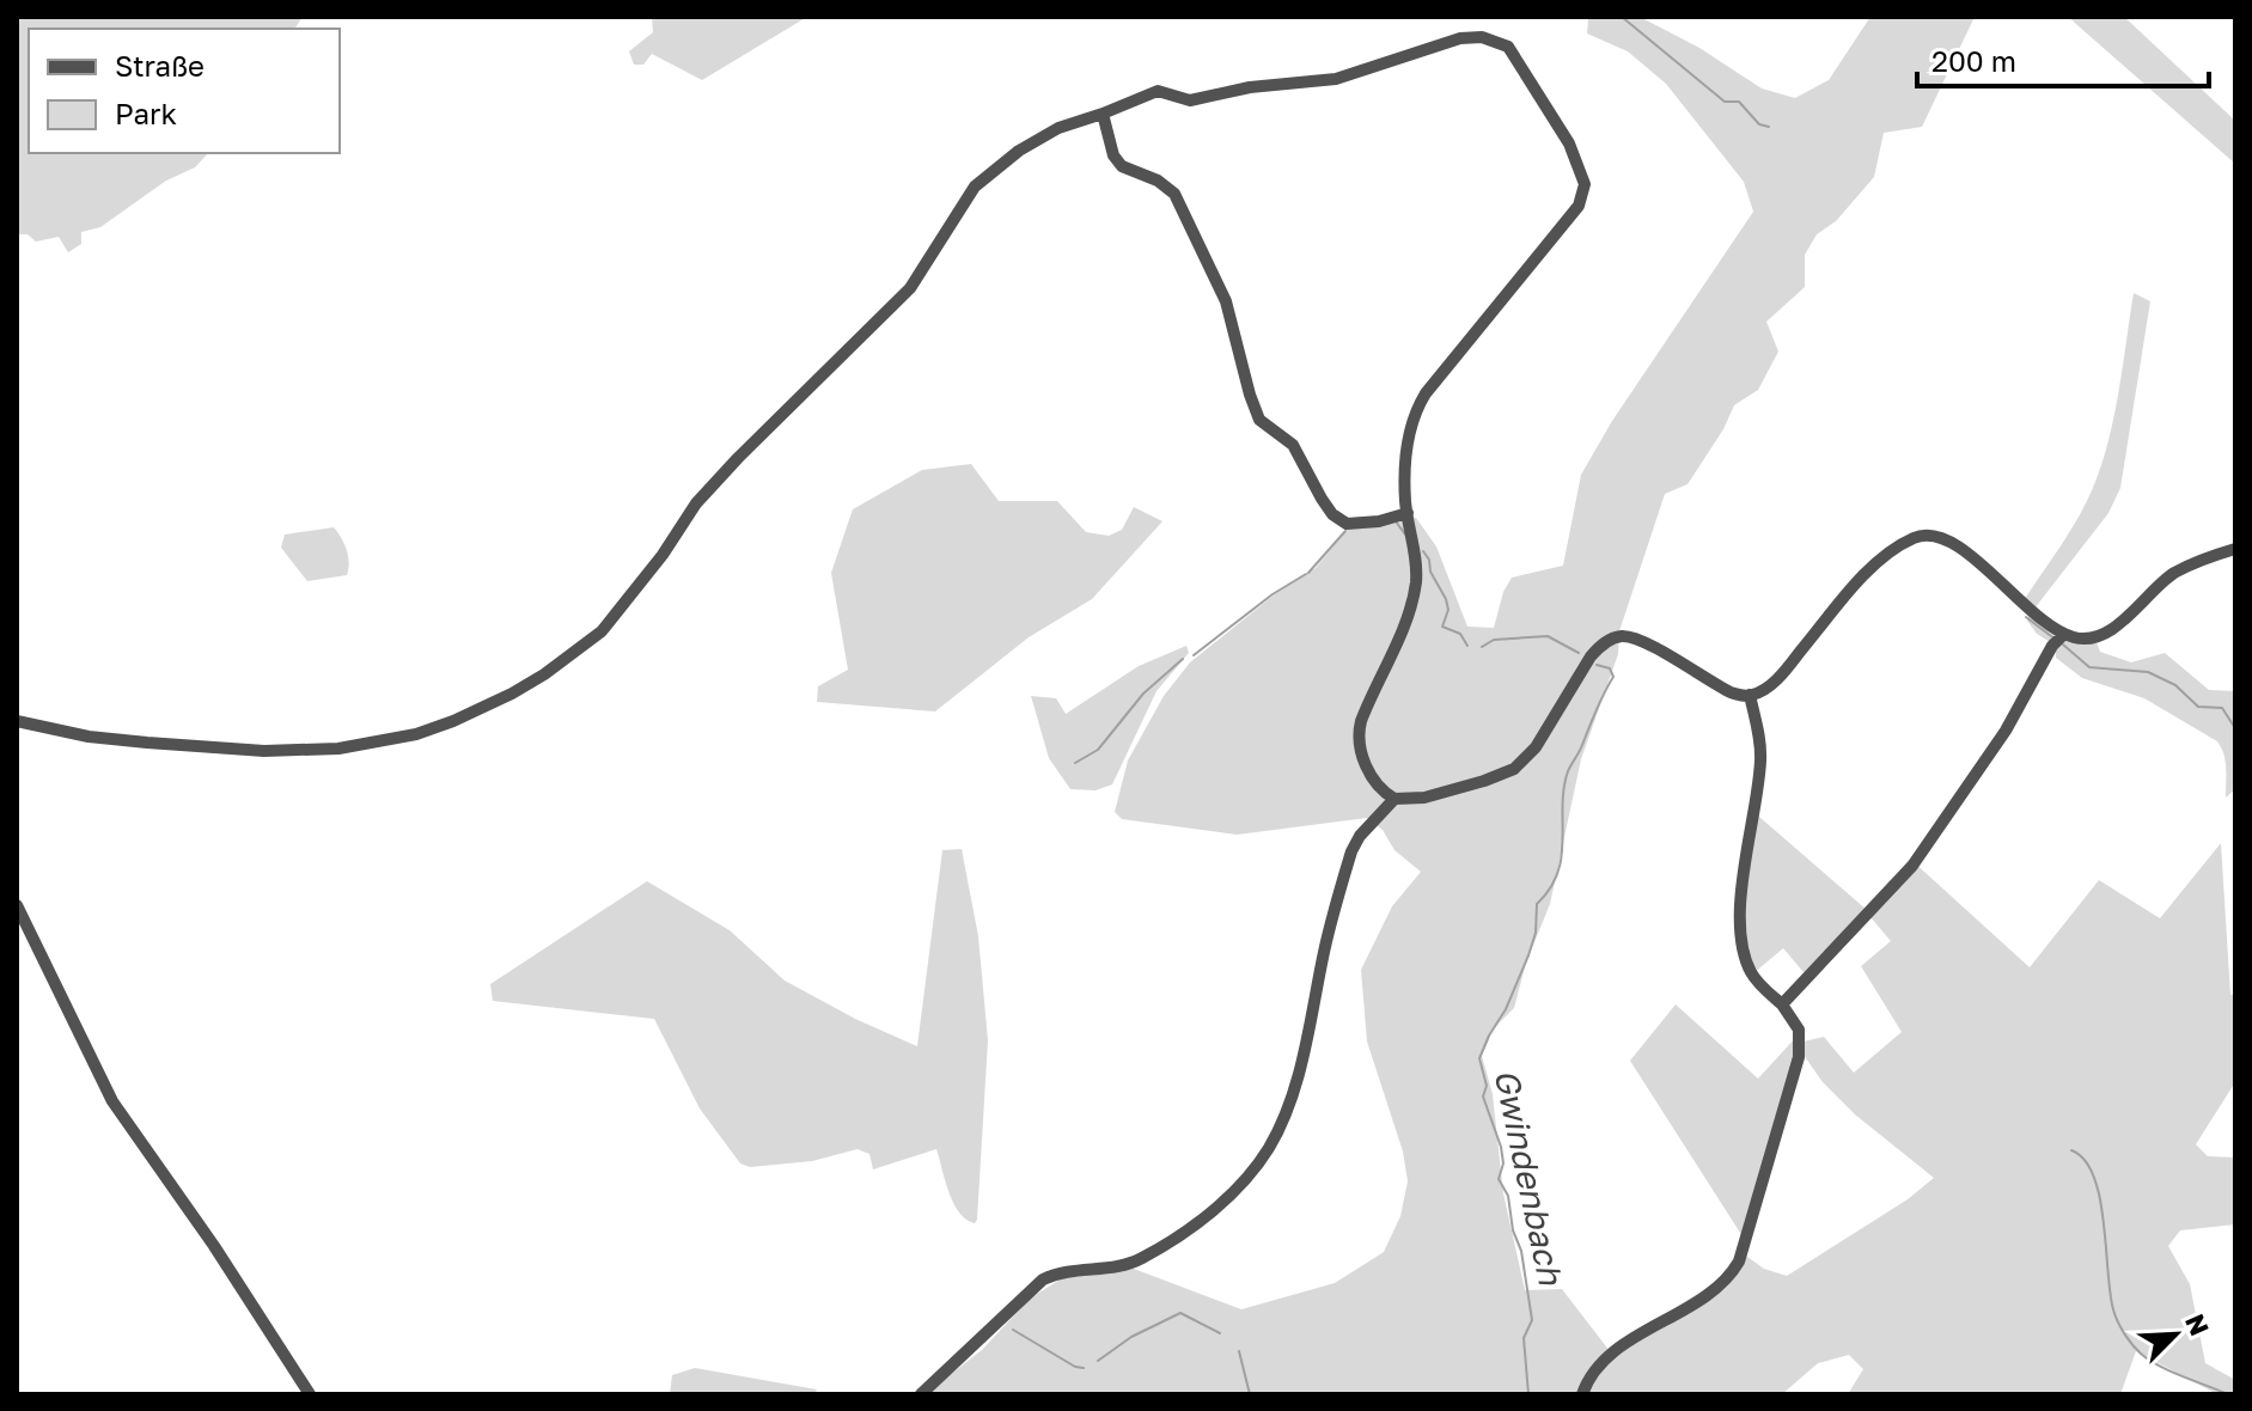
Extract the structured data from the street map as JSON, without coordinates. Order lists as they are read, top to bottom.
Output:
{
  "water": ["Gwindenbach"],
  "legend": ["Straße", "Park"],
  "scale_bar": "200 m",
  "north": "top right"
}
